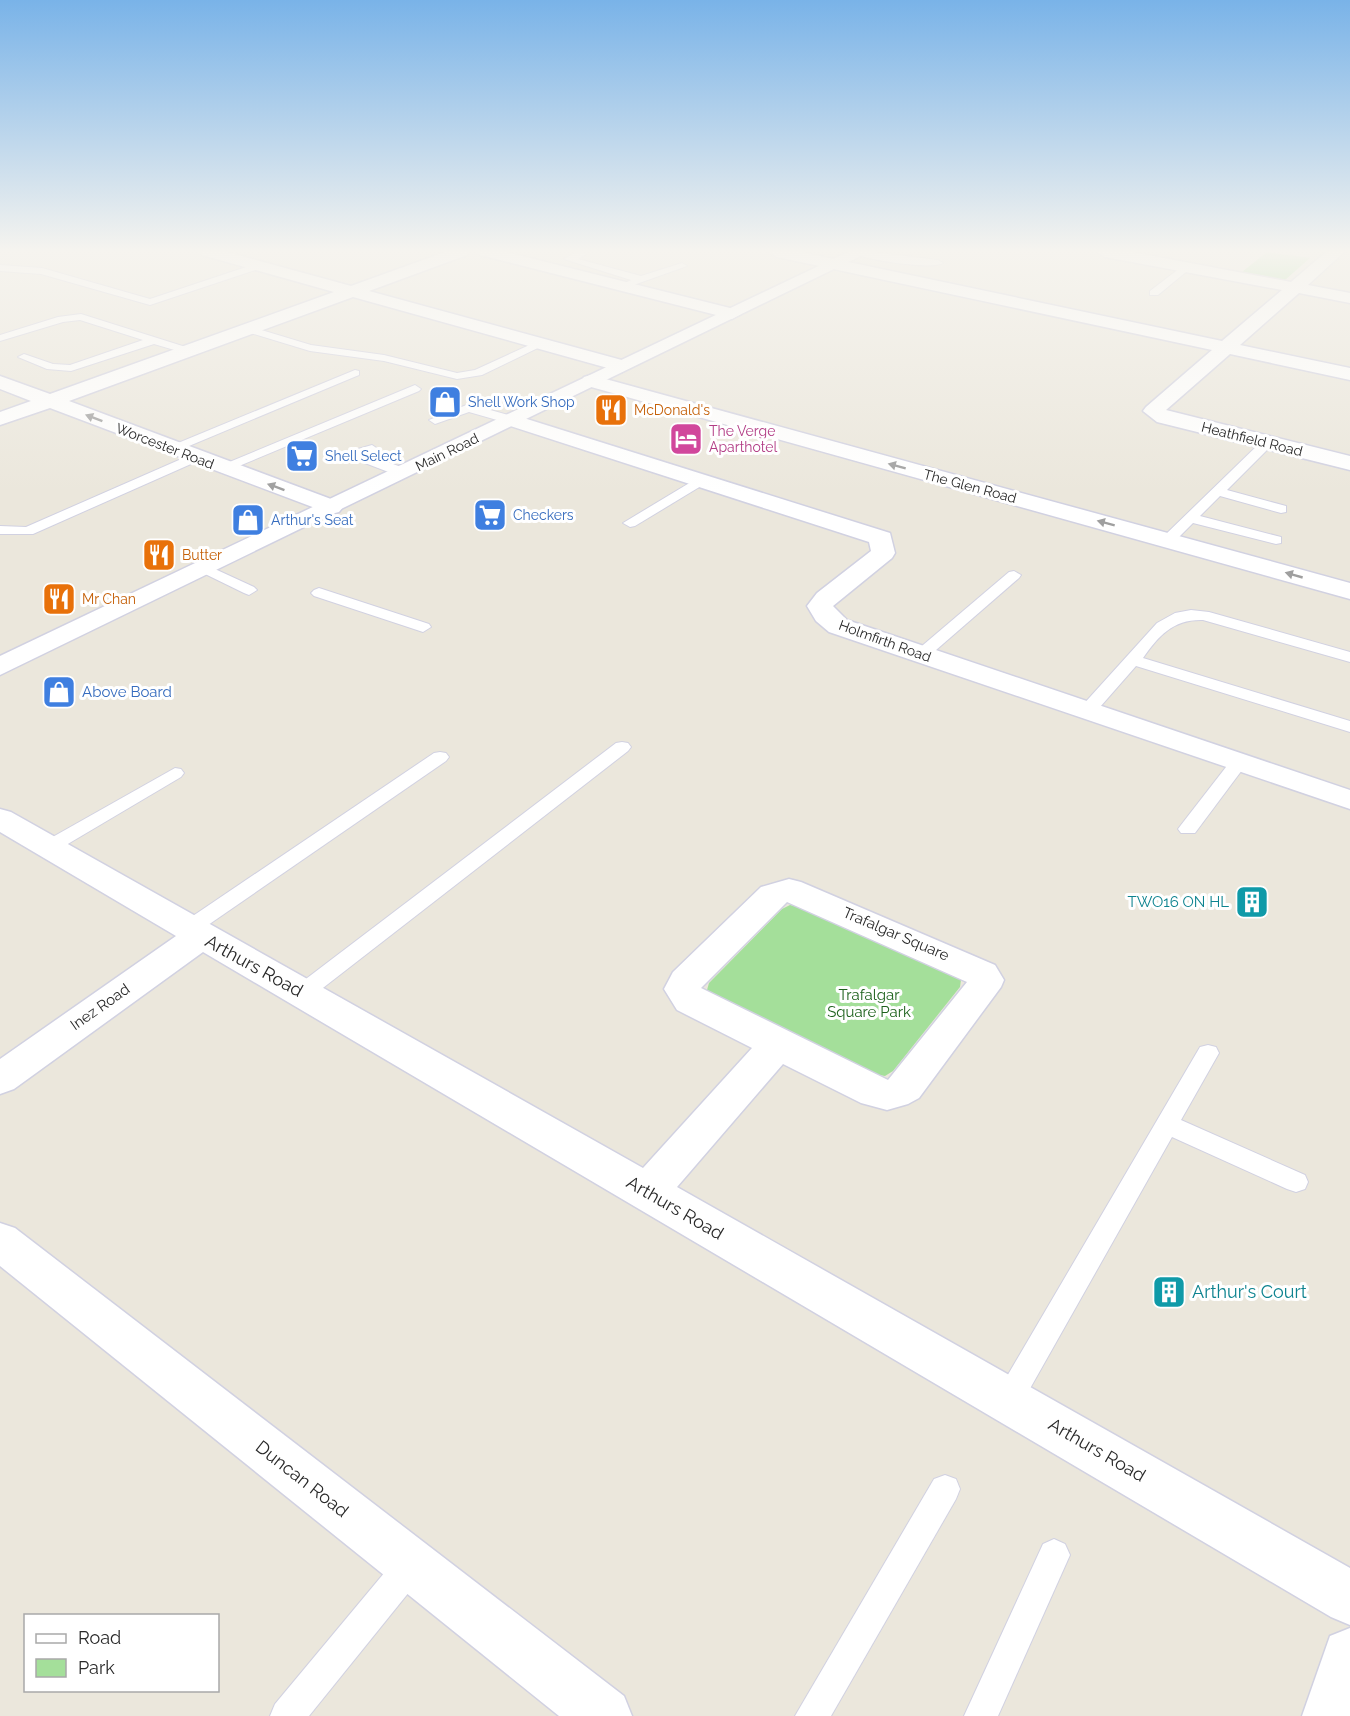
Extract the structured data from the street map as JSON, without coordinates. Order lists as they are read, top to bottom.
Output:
{
  "streets": {
    "street": [
      "Heathfield Road",
      "Worcester Road",
      "Main Road",
      "The Glen Road",
      "Holmfirth Road",
      "Trafalgar Square",
      "Arthurs Road",
      "Inez Road",
      "Duncan Road"
    ]
  },
  "crossings": [
    ["Worcester Road", "Main Road"],
    ["Main Road", "The Glen Road"],
    ["Main Road", "Holmfirth Road"],
    ["Arthurs Road", "Inez Road"]
  ],
  "one_way": ["Worcester Road", "The Glen Road"],
  "parks": ["Trafalgar Square Park"],
  "places": {
    "shop": ["Shell Work Shop", "Arthur's Seat", "Above Board"],
    "restaurant": ["McDonald's", "Butter", "Mr Chan"],
    "hotel": ["The Verge Aparthotel"],
    "supermarket": ["Shell Select", "Checkers"],
    "building": ["TWO16 ON HL", "Arthur's Court"]
  },
  "legend": ["Road", "Park"]
}
